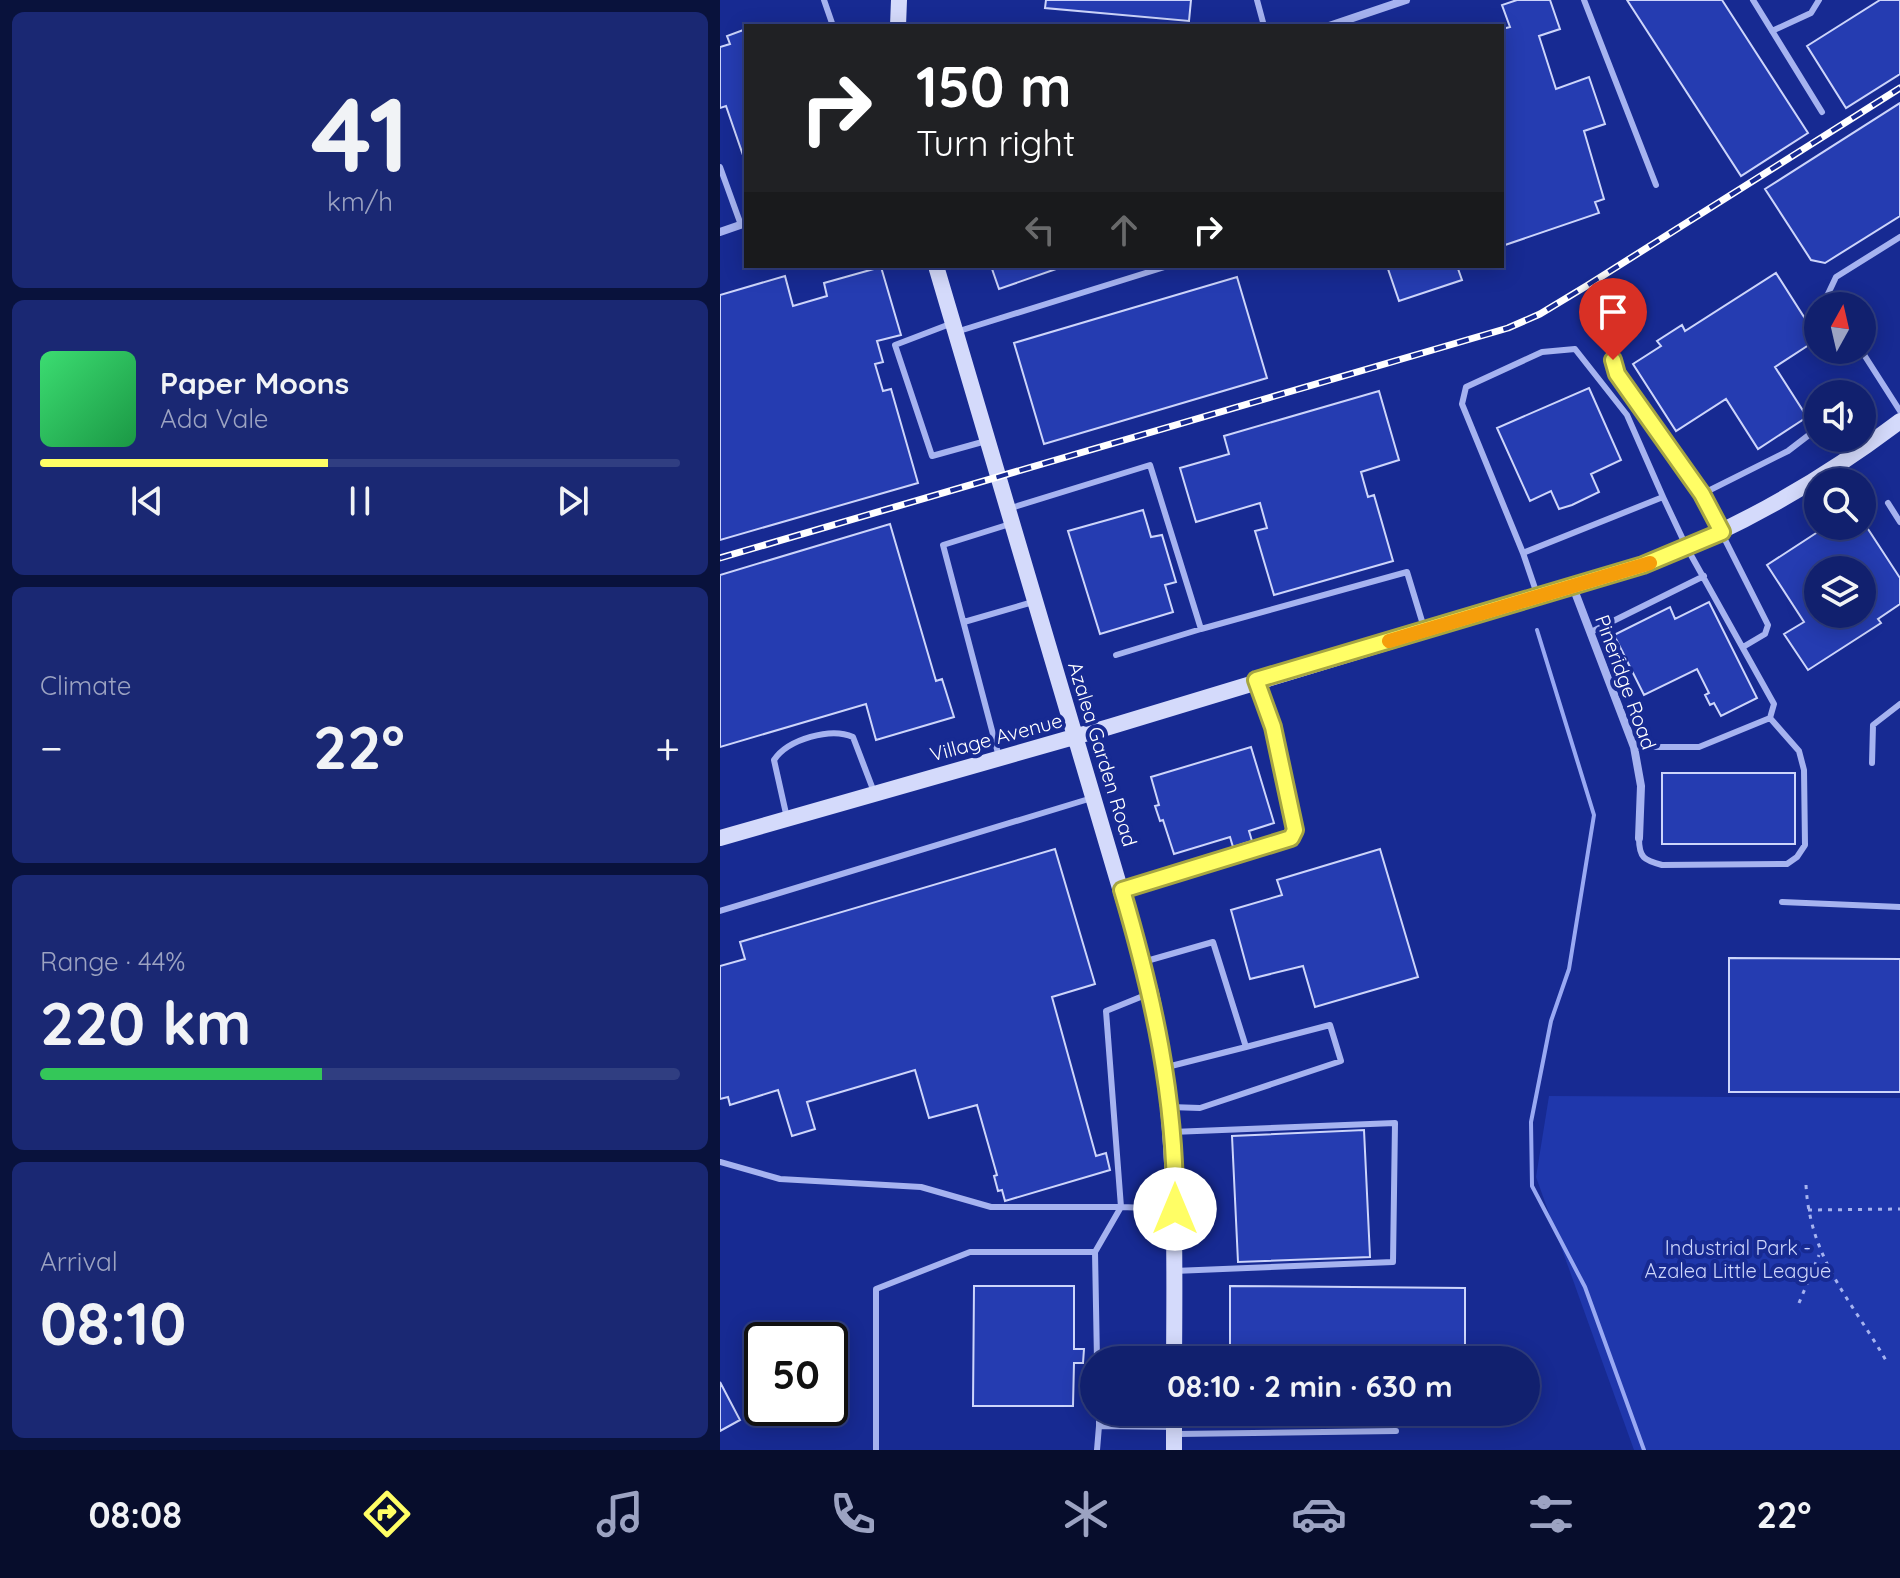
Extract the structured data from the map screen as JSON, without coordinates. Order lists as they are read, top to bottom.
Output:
{
  "streets": {
    "street": ["Pineridge Road", "Village Avenue", "Azalea Garden Road"]
  },
  "crossings": [
    ["Pineridge Road", "Village Avenue"],
    ["Village Avenue", "Azalea Garden Road"]
  ],
  "parks": ["Industrial Park - Azalea Little League"],
  "north": "top",
  "page": {
    "tile": [
      ["41", "km/h"],
      "Climate",
      ["Range · 44%", "220 km"],
      ["Arrival", "08:10"]
    ],
    "turn": ["150 m", "Turn right"],
    "song": ["Paper Moons", "Ada Vale"],
    "heat": ["−", "22°", "+"],
    "limit": "50",
    "trip": "08:10 · 2 min · 630 m",
    "tabs": ["08:08", "22°"]
  }
}
